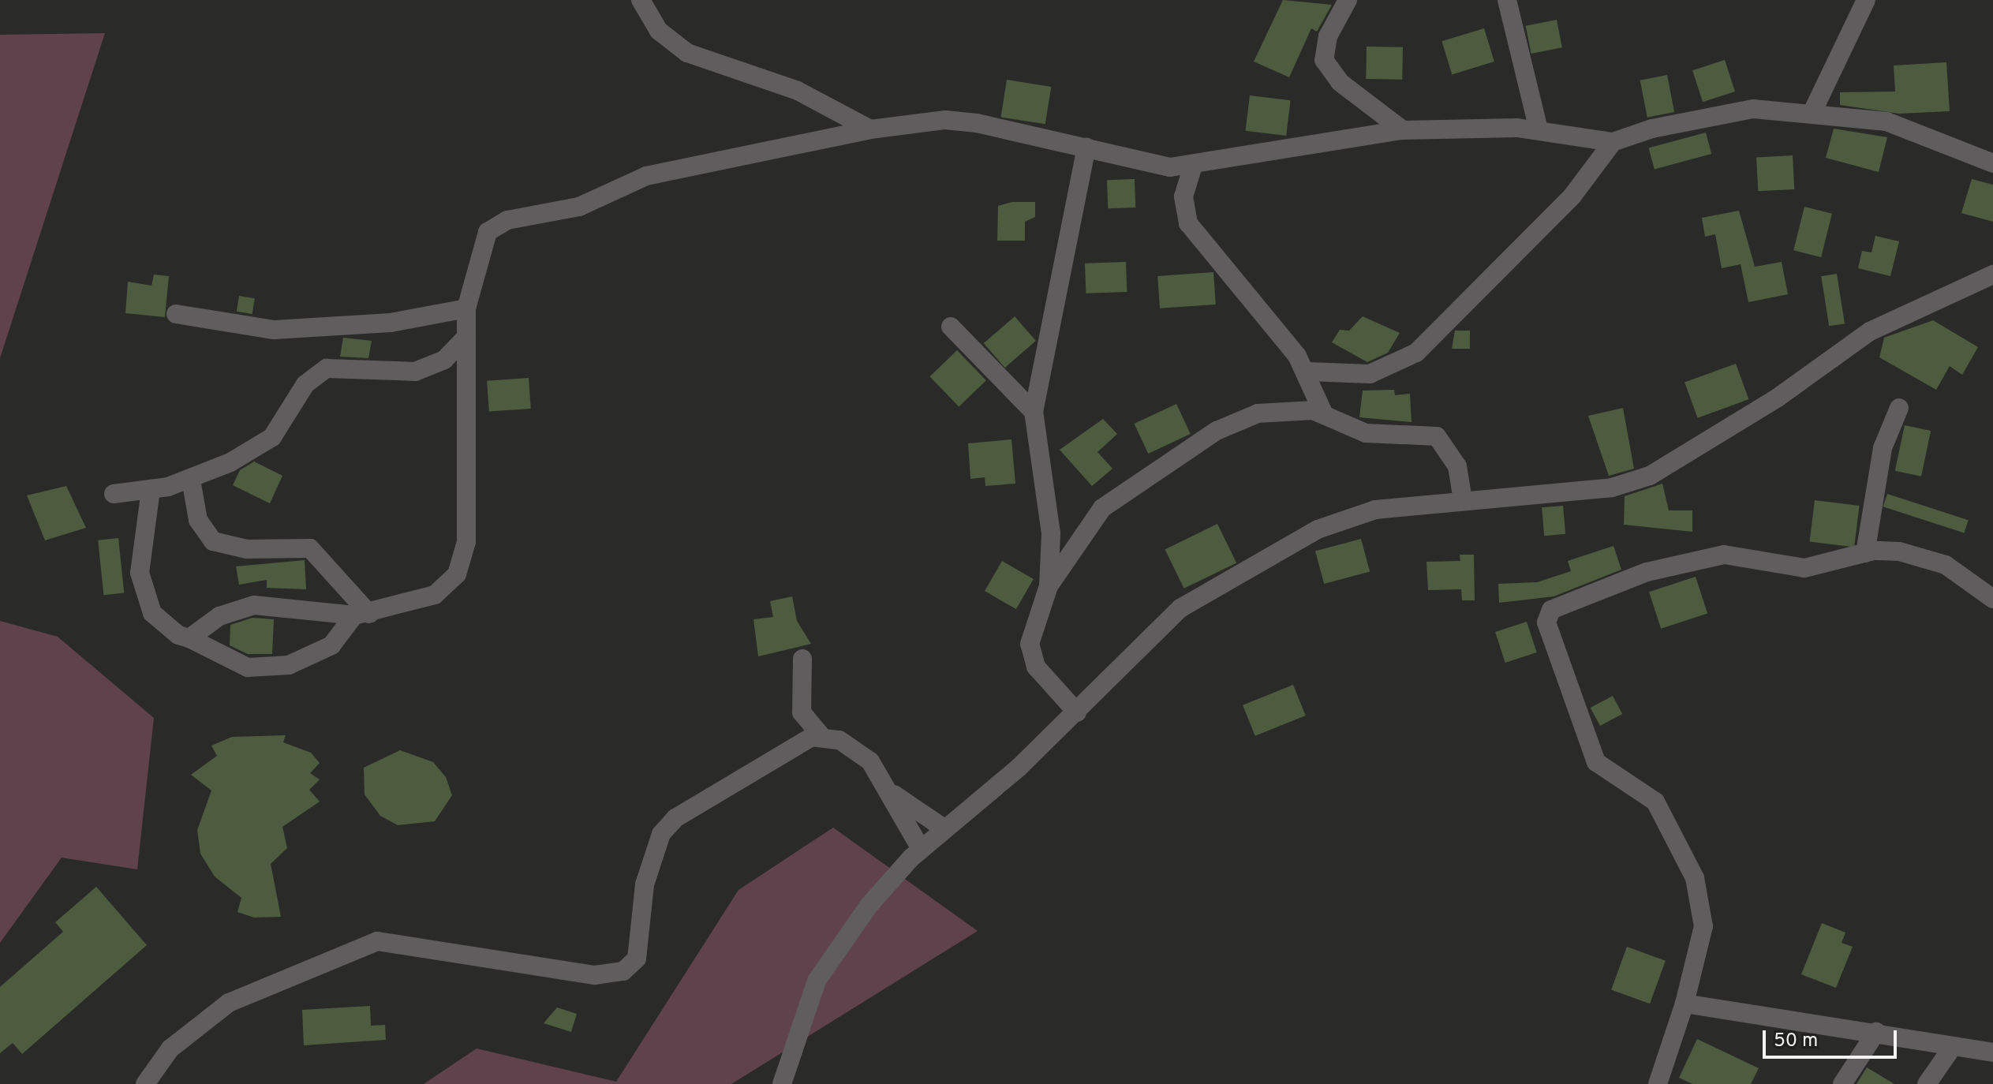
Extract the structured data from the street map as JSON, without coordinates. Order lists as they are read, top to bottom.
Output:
{
  "scale_bar": "50 m"
}
